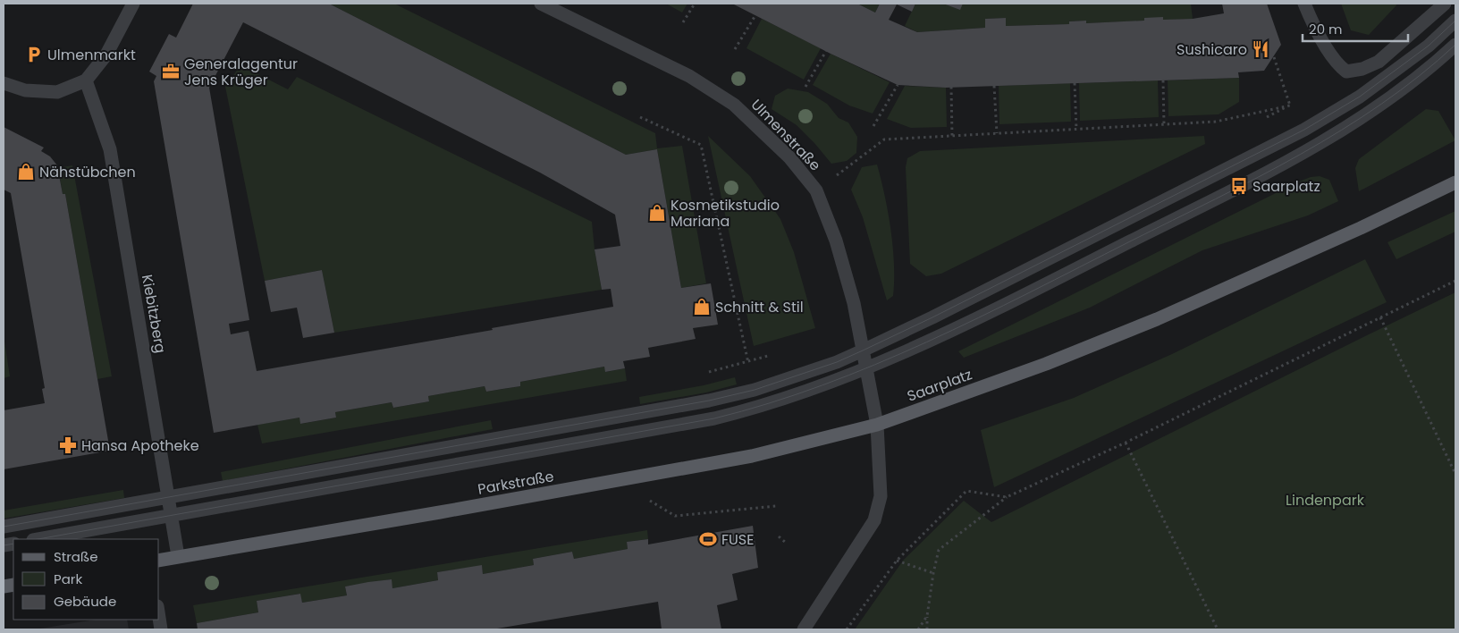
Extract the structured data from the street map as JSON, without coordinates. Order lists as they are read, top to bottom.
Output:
{
  "streets": {
    "main road": ["Saarplatz", "Parkstraße"],
    "street": ["Ulmenstraße", "Kiebitzberg"]
  },
  "crossings": [
    ["Ulmenstraße", "Saarplatz"],
    ["Ulmenstraße", "Parkstraße"],
    ["Kiebitzberg", "Parkstraße"],
    ["Saarplatz", "Parkstraße"]
  ],
  "parks": ["Lindenpark"],
  "places": {
    "restaurant": ["Sushicaro"],
    "parking": ["Ulmenmarkt"],
    "office": ["Generalagentur Jens Krüger"],
    "shop": ["Nähstübchen", "Kosmetikstudio Mariana", "Schnitt & Stil"],
    "bus stop": ["Saarplatz"],
    "pharmacy": ["Hansa Apotheke"],
    "sports": ["FUSE"]
  },
  "legend": ["Straße", "Park", "Gebäude"],
  "scale_bar": "20 m"
}
